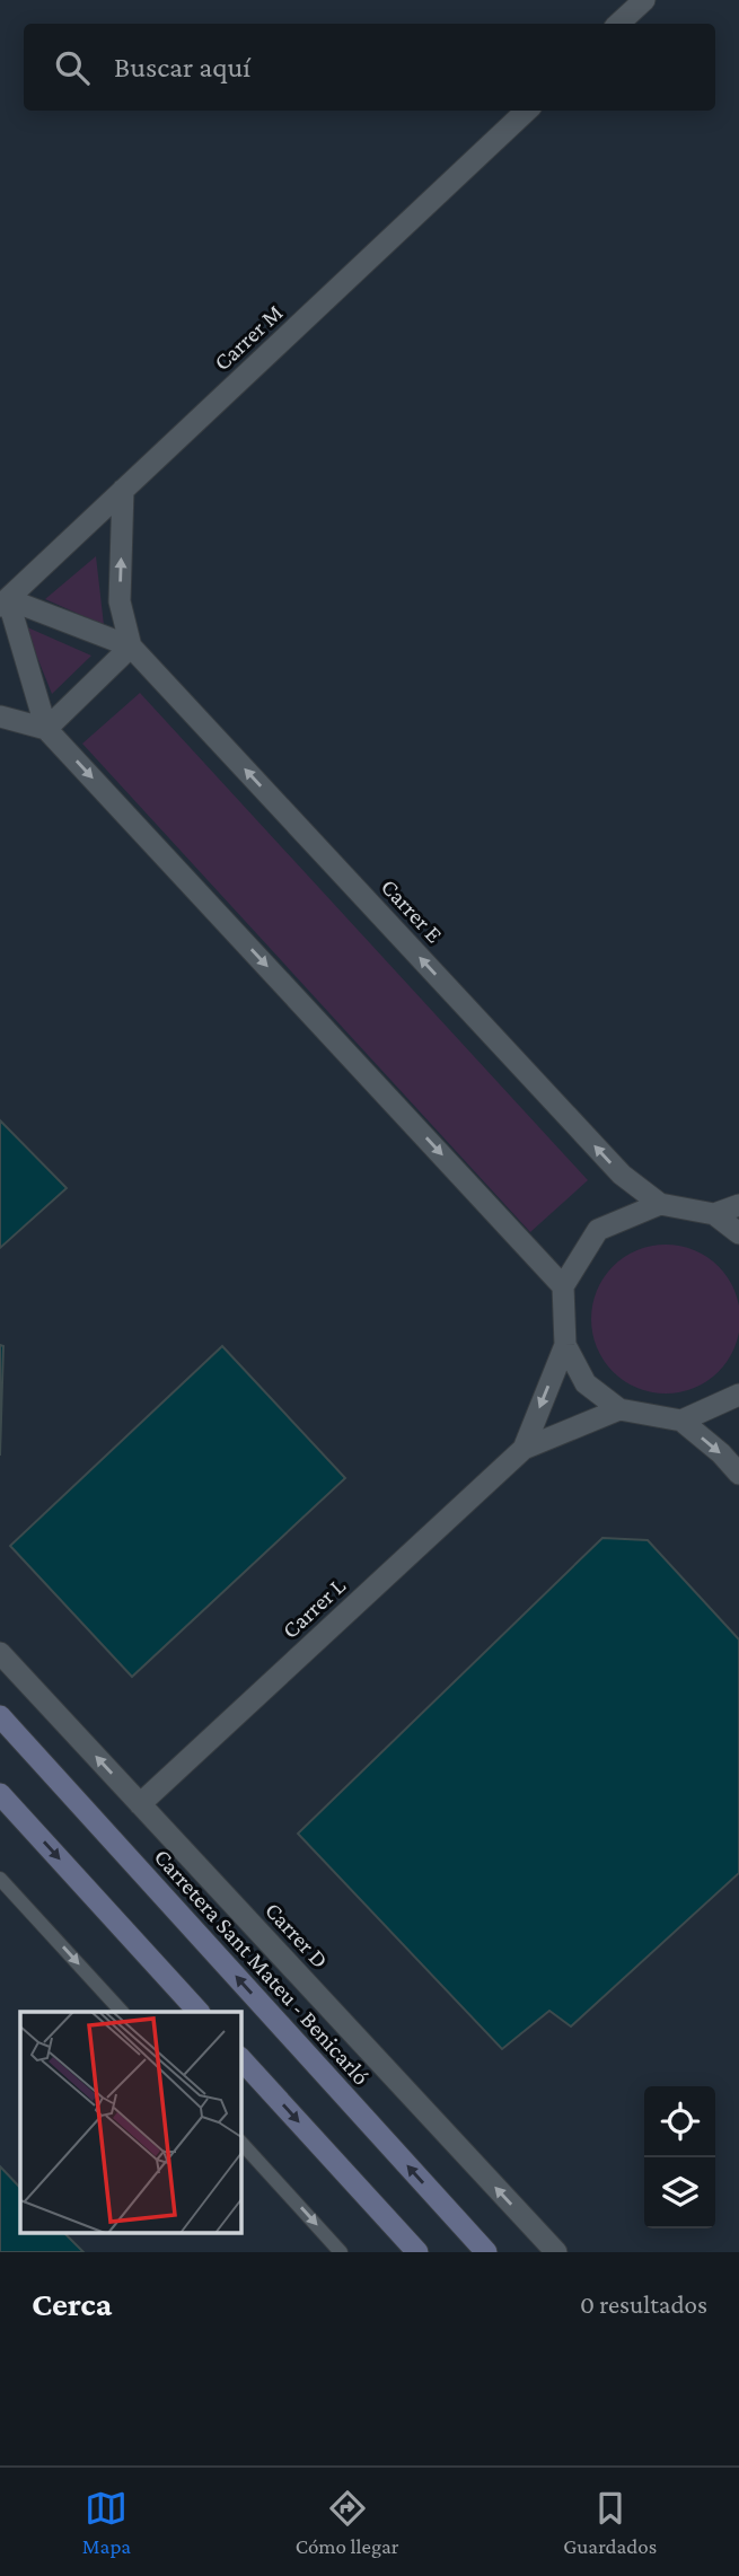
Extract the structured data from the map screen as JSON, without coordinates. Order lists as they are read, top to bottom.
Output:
{
  "streets": {
    "main road": ["Carretera Sant Mateu - Benicarló"],
    "street": [
      "Carrer M",
      "Carrer E",
      "Carrer L",
      "Carrer D"
    ]
  },
  "crossings": [
    ["Carrer M", "Carrer E"],
    ["Carrer L", "Carrer D"]
  ],
  "one_way": ["Carrer D"],
  "page": {
    "search": "Buscar aquí",
    "heading": ["Cerca", "0 resultados"],
    "nav": ["Mapa", "Cómo llegar", "Guardados"]
  }
}
